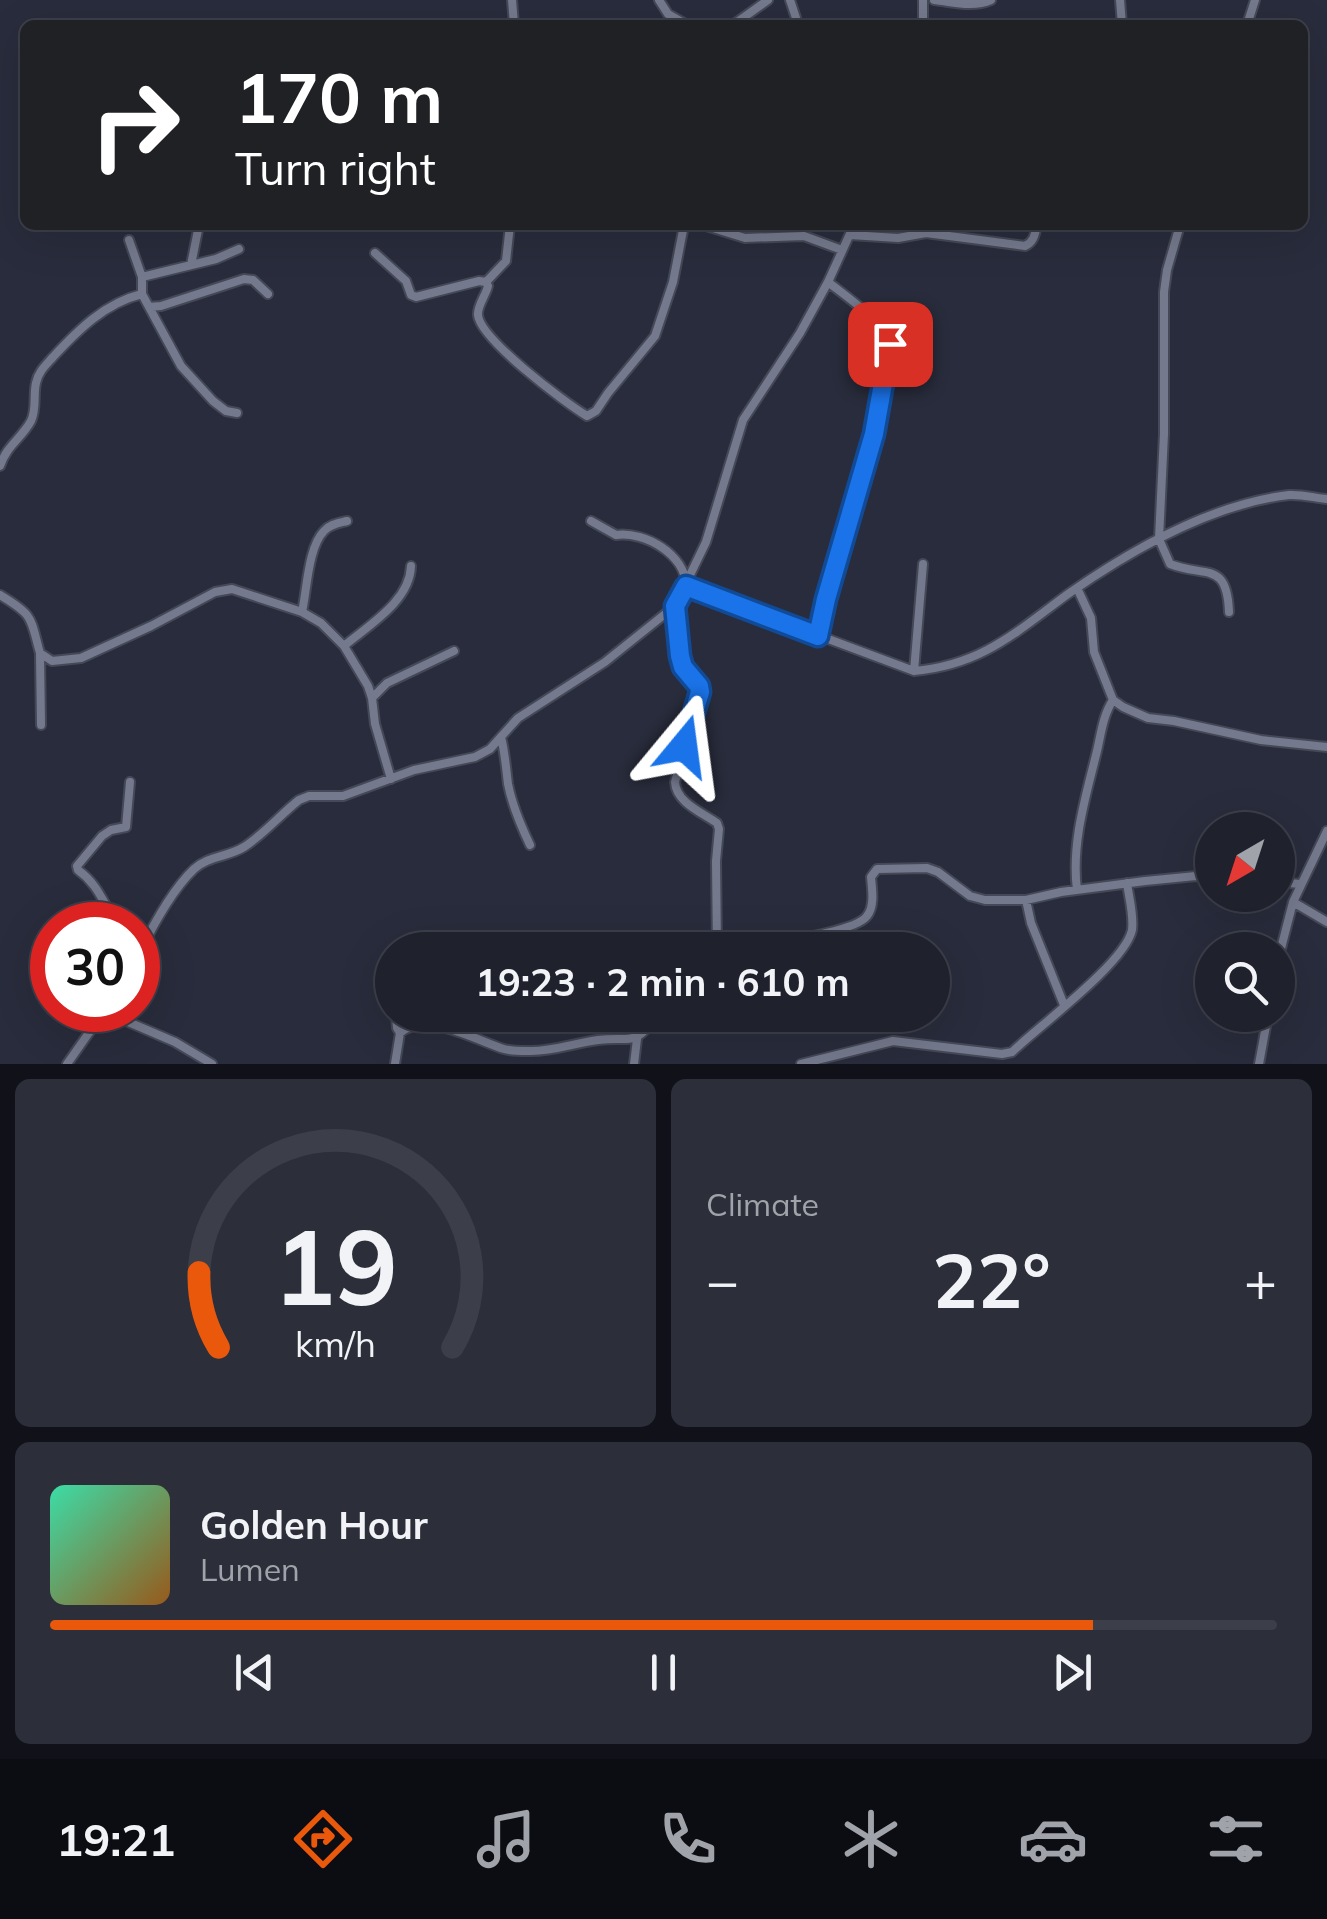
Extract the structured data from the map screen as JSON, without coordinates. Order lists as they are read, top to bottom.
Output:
{
  "north": "bottom left",
  "page": {
    "turn": ["170 m", "Turn right"],
    "limit": "30",
    "trip": "19:23 · 2 min · 610 m",
    "tile": "Climate",
    "heat": ["−", "22°", "+"],
    "song": ["Golden Hour", "Lumen"],
    "tabs": "19:21",
    "gauge": ["19", "km/h"]
  }
}
